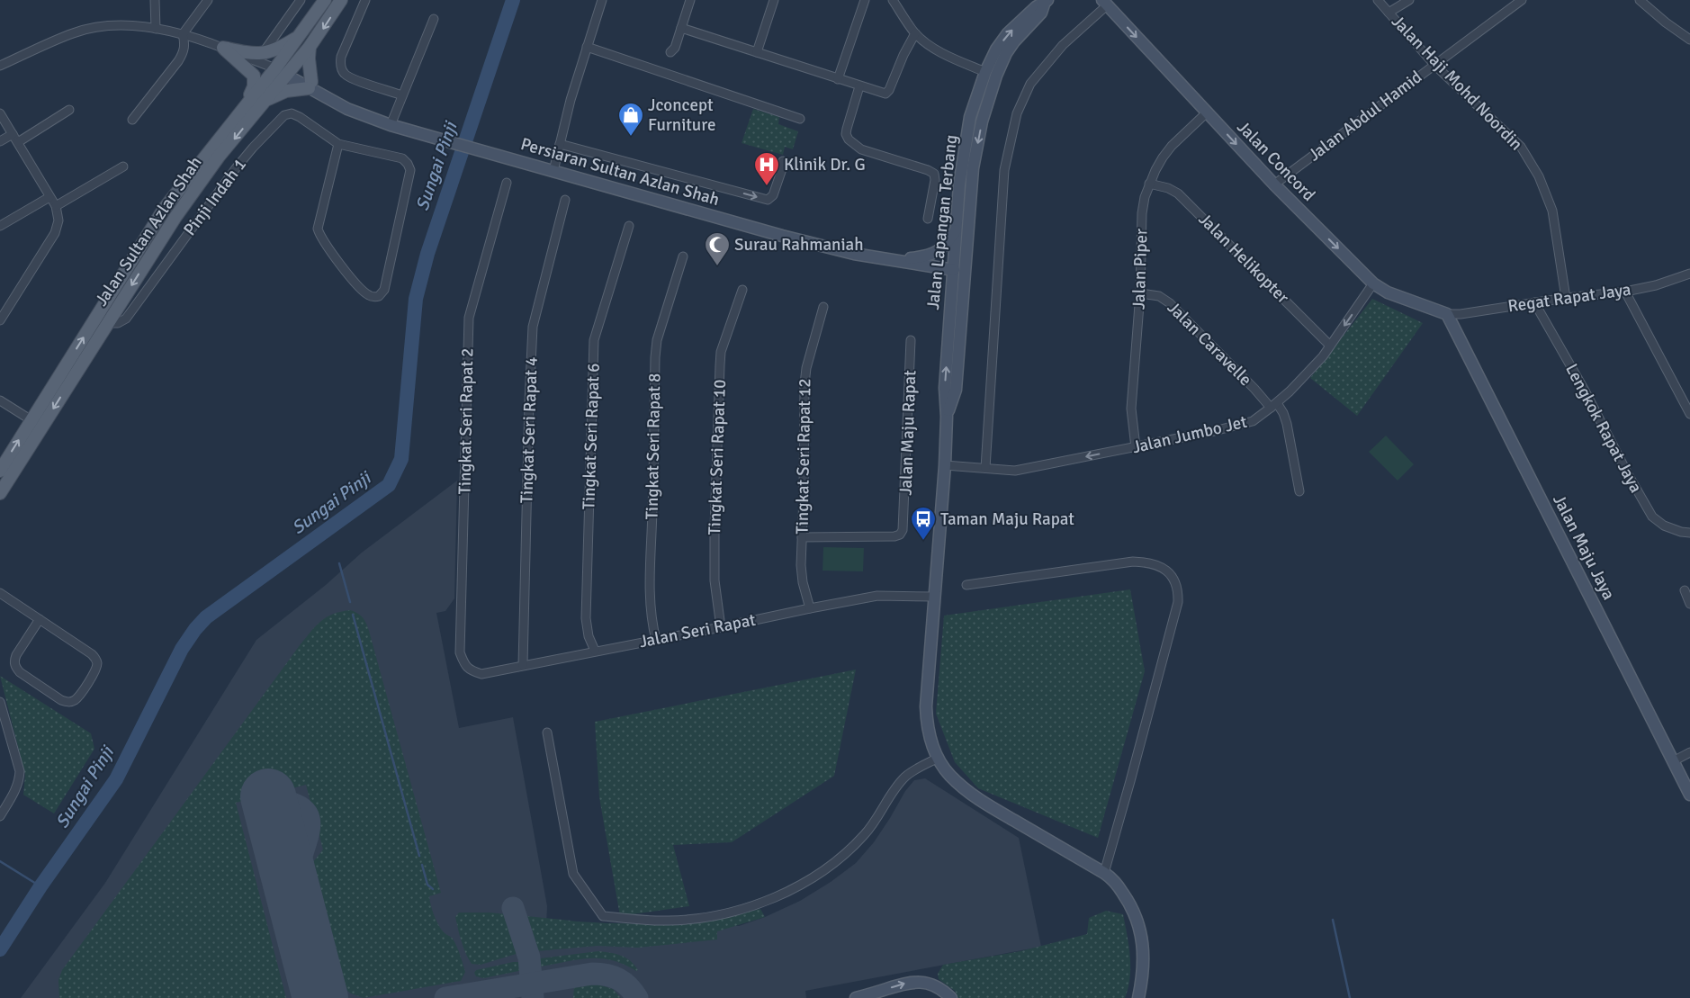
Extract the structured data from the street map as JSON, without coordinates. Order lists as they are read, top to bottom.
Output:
{
  "streets": {
    "main road": ["Jalan Sultan Azlan Shah"],
    "street": [
      "Jalan Haji Mohd Noordin",
      "Jalan Abdul Hamid",
      "Jalan Concord",
      "Persiaran Sultan Azlan Shah",
      "Pinji Indah 1",
      "Jalan Lapangan Terbang",
      "Jalan Helikopter",
      "Jalan Piper",
      "Regat Rapat Jaya",
      "Jalan Caravelle",
      "Tingkat Seri Rapat 2",
      "Lengkok Rapat Jaya",
      "Tingkat Seri Rapat 4",
      "Jalan Maju Rapat",
      "Jalan Jumbo Jet",
      "Tingkat Seri Rapat 6",
      "Tingkat Seri Rapat 8",
      "Tingkat Seri Rapat 12",
      "Tingkat Seri Rapat 10",
      "Jalan Maju Jaya",
      "Jalan Seri Rapat"
    ]
  },
  "crossings": [
    ["Jalan Haji Mohd Noordin", "Jalan Abdul Hamid"],
    ["Jalan Haji Mohd Noordin", "Regat Rapat Jaya"],
    ["Jalan Abdul Hamid", "Jalan Concord"],
    ["Jalan Concord", "Jalan Piper"],
    ["Jalan Concord", "Regat Rapat Jaya"],
    ["Jalan Concord", "Jalan Jumbo Jet"],
    ["Jalan Concord", "Jalan Maju Jaya"],
    ["Persiaran Sultan Azlan Shah", "Jalan Lapangan Terbang"],
    ["Persiaran Sultan Azlan Shah", "Jalan Sultan Azlan Shah"],
    ["Pinji Indah 1", "Jalan Sultan Azlan Shah"],
    ["Jalan Lapangan Terbang", "Jalan Jumbo Jet"],
    ["Jalan Lapangan Terbang", "Jalan Seri Rapat"],
    ["Jalan Helikopter", "Jalan Piper"],
    ["Jalan Helikopter", "Jalan Jumbo Jet"],
    ["Jalan Piper", "Jalan Caravelle"],
    ["Jalan Piper", "Jalan Jumbo Jet"],
    ["Regat Rapat Jaya", "Lengkok Rapat Jaya"],
    ["Regat Rapat Jaya", "Jalan Maju Jaya"],
    ["Jalan Caravelle", "Jalan Jumbo Jet"],
    ["Tingkat Seri Rapat 2", "Jalan Seri Rapat"],
    ["Tingkat Seri Rapat 4", "Jalan Seri Rapat"],
    ["Jalan Maju Rapat", "Tingkat Seri Rapat 12"],
    ["Tingkat Seri Rapat 6", "Jalan Seri Rapat"],
    ["Tingkat Seri Rapat 8", "Jalan Seri Rapat"],
    ["Tingkat Seri Rapat 12", "Jalan Seri Rapat"],
    ["Tingkat Seri Rapat 10", "Jalan Seri Rapat"]
  ],
  "one_way": ["Jalan Concord", "Jalan Jumbo Jet"],
  "water": ["Sungai Pinji"],
  "places": {
    "shop": ["Jconcept Furniture"],
    "hospital": ["Klinik Dr. G"],
    "mosque": ["Surau Rahmaniah"],
    "bus stop": ["Taman Maju Rapat"]
  }
}
